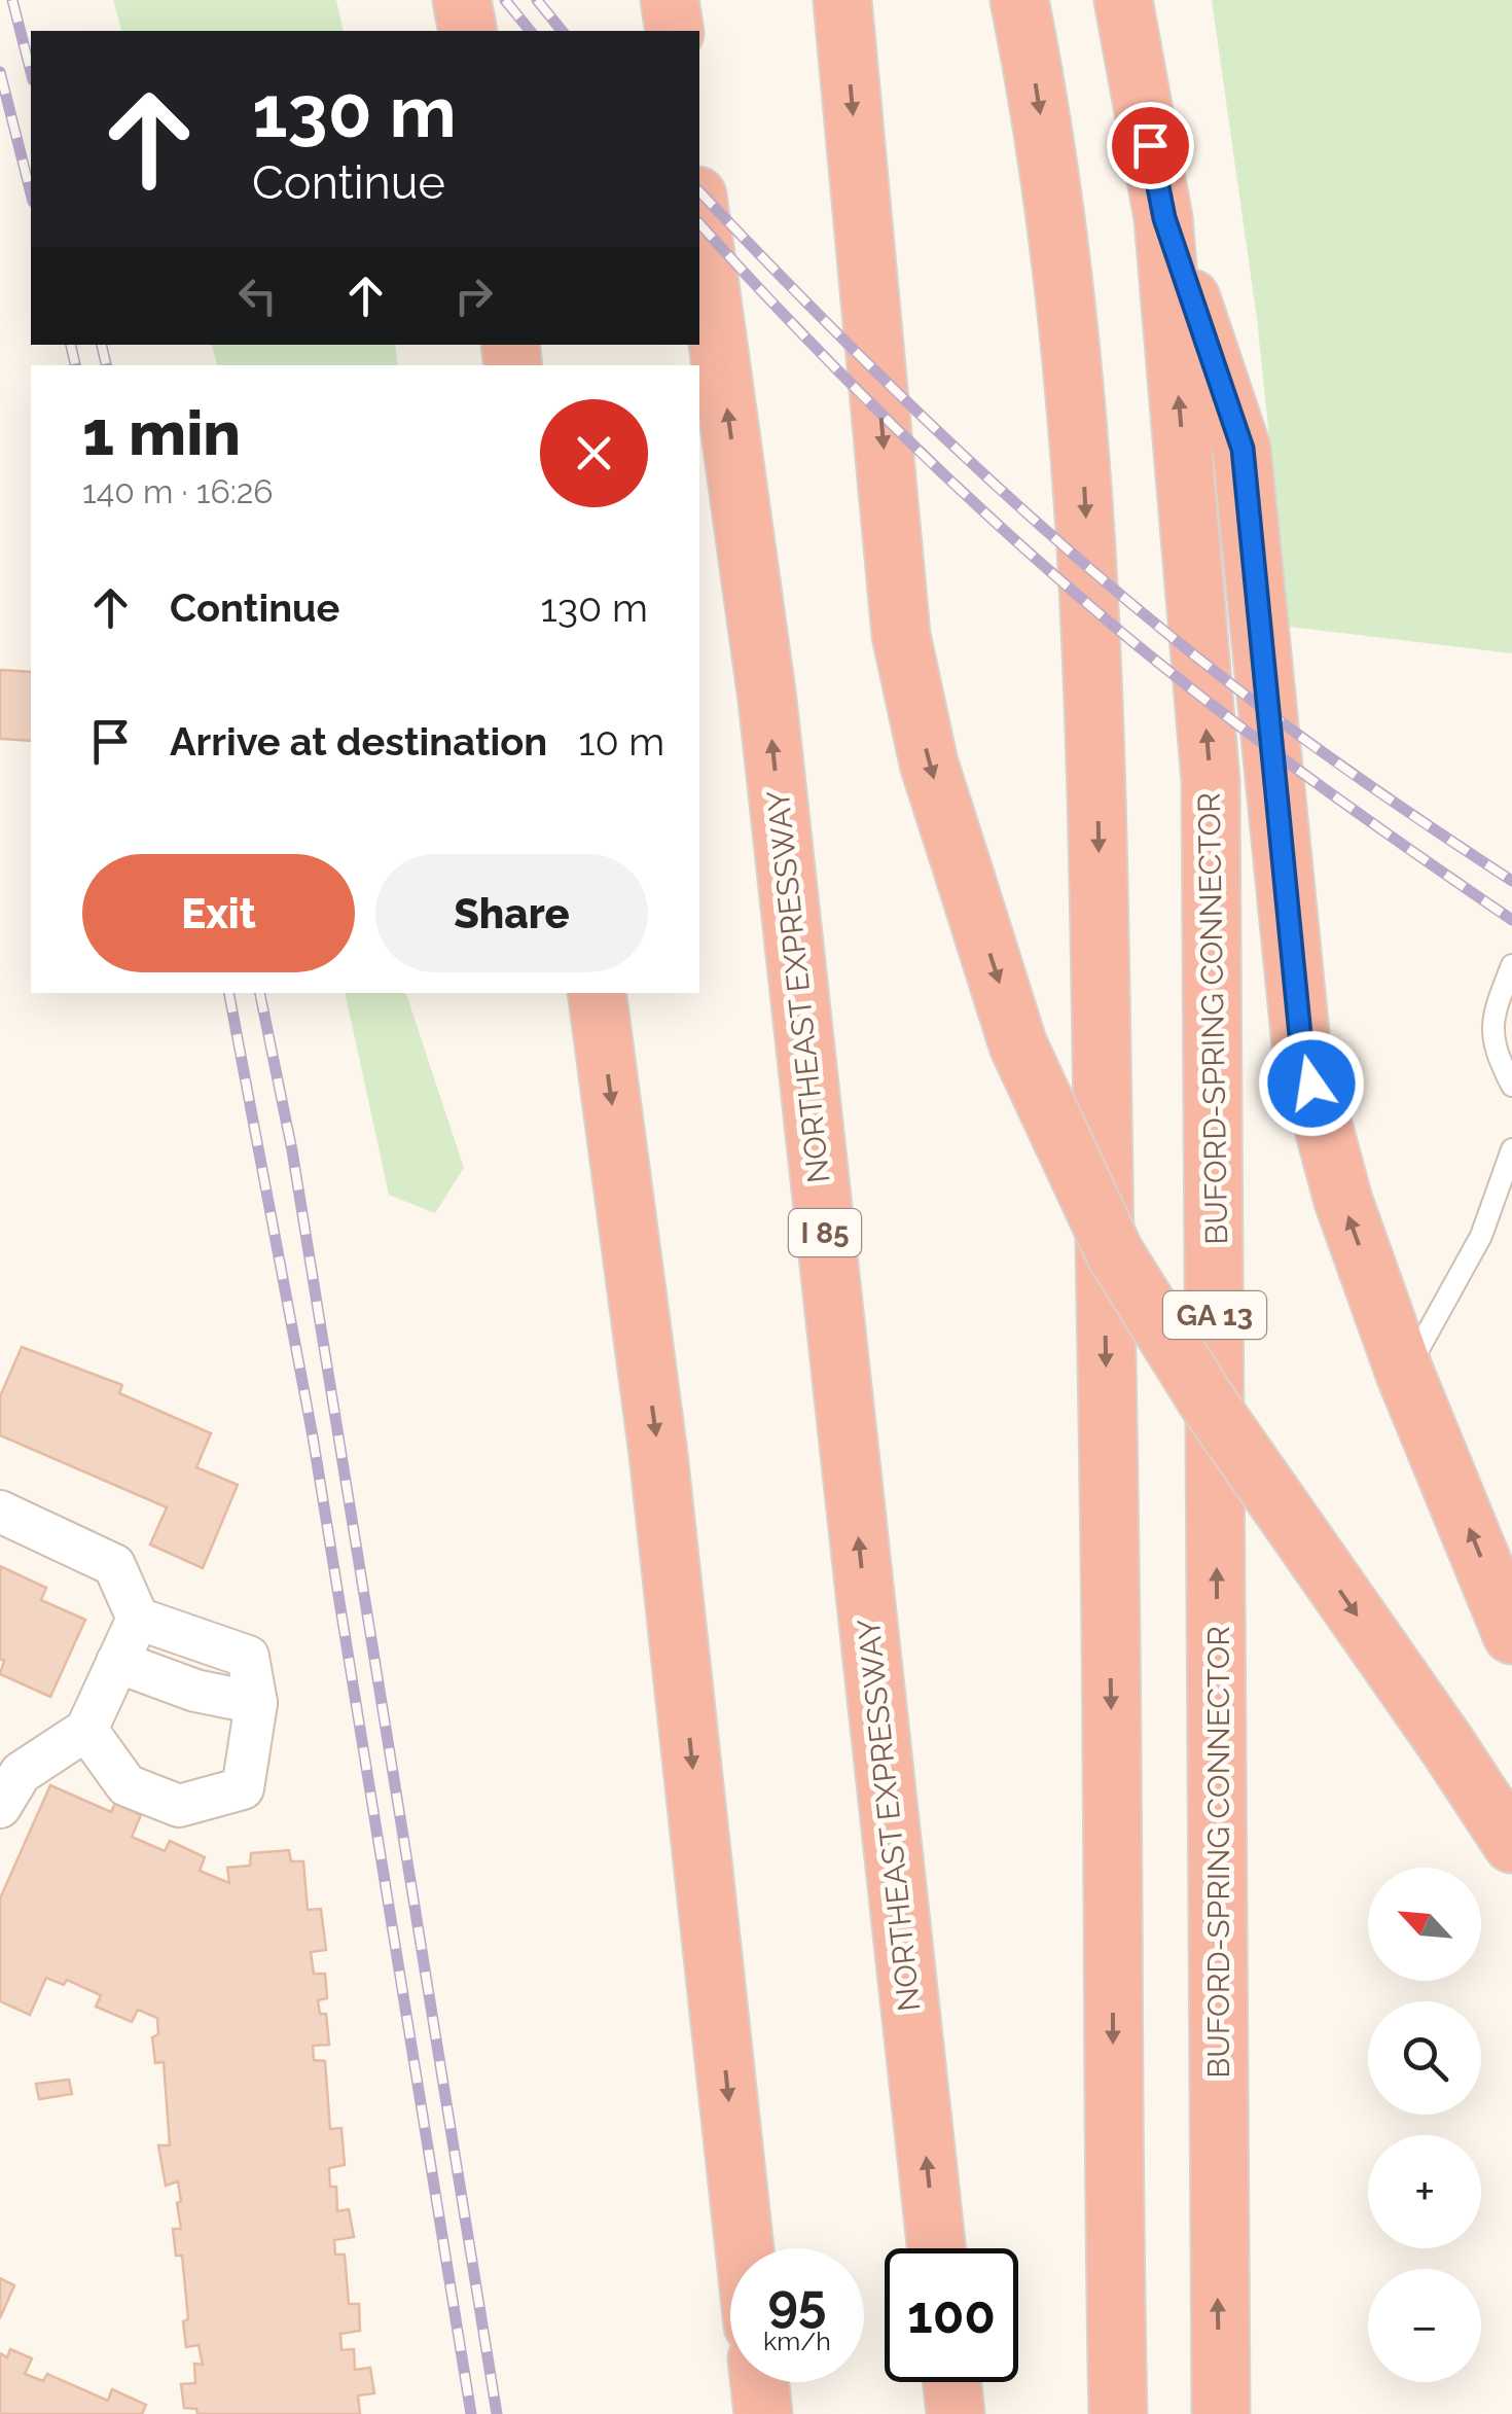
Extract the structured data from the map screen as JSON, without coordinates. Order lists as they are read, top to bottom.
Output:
{
  "streets": {
    "highway": [
      "NORTHEAST EXPRESSWAY",
      "BUFORD-SPRING CONNECTOR",
      "I 85",
      "GA 13"
    ]
  },
  "north": "top left",
  "page": {
    "turn": ["130 m", "Continue"],
    "heading": ["1 min", "140 m · 16:26"],
    "list": [
      {
        "name": "Continue",
        "value": "130 m"
      },
      {
        "name": "Arrive at destination",
        "value": "10 m"
      }
    ],
    "buttons": ["Exit", "Share"],
    "map_buttons": ["+", "−"],
    "speed": "95 km/h",
    "limit": "100"
  }
}
